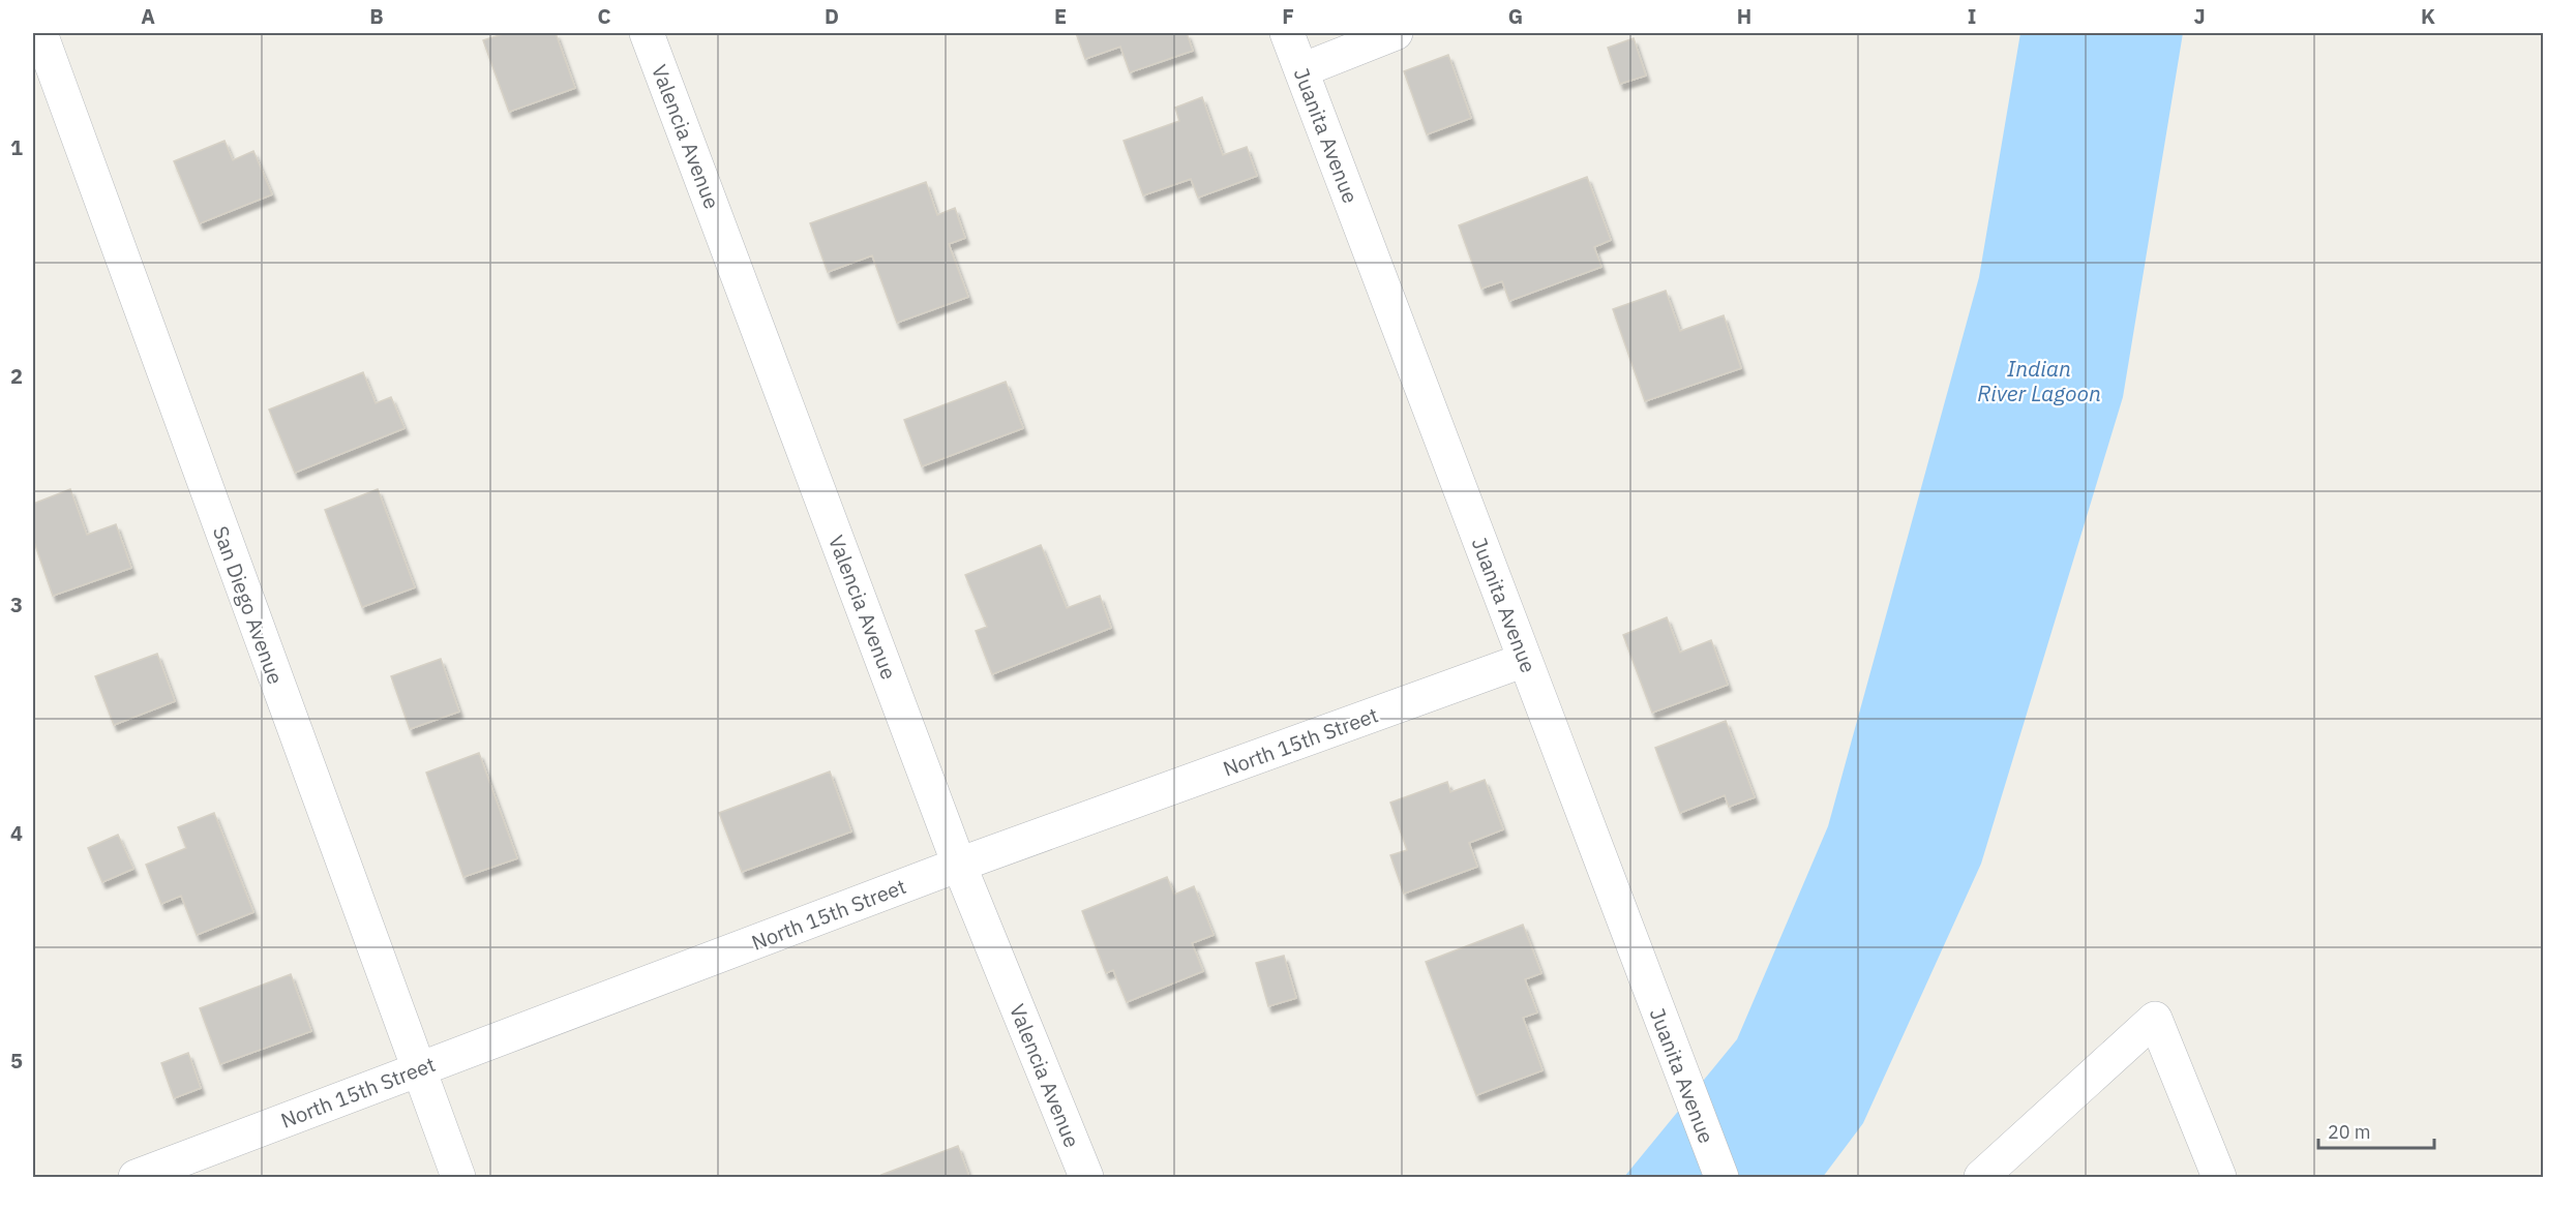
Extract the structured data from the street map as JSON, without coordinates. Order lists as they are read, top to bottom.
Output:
{
  "streets": {
    "street": [
      "Juanita Avenue",
      "Valencia Avenue",
      "San Diego Avenue",
      "North 15th Street"
    ]
  },
  "crossings": [
    ["Juanita Avenue", "North 15th Street"],
    ["Valencia Avenue", "North 15th Street"],
    ["San Diego Avenue", "North 15th Street"]
  ],
  "water": ["Indian River Lagoon"],
  "scale_bar": "20 m",
  "grid": {
    "columns": [
      "A",
      "B",
      "C",
      "D",
      "E",
      "F",
      "G",
      "H",
      "I",
      "J",
      "K"
    ],
    "rows": [
      "1",
      "2",
      "3",
      "4",
      "5"
    ]
  }
}
